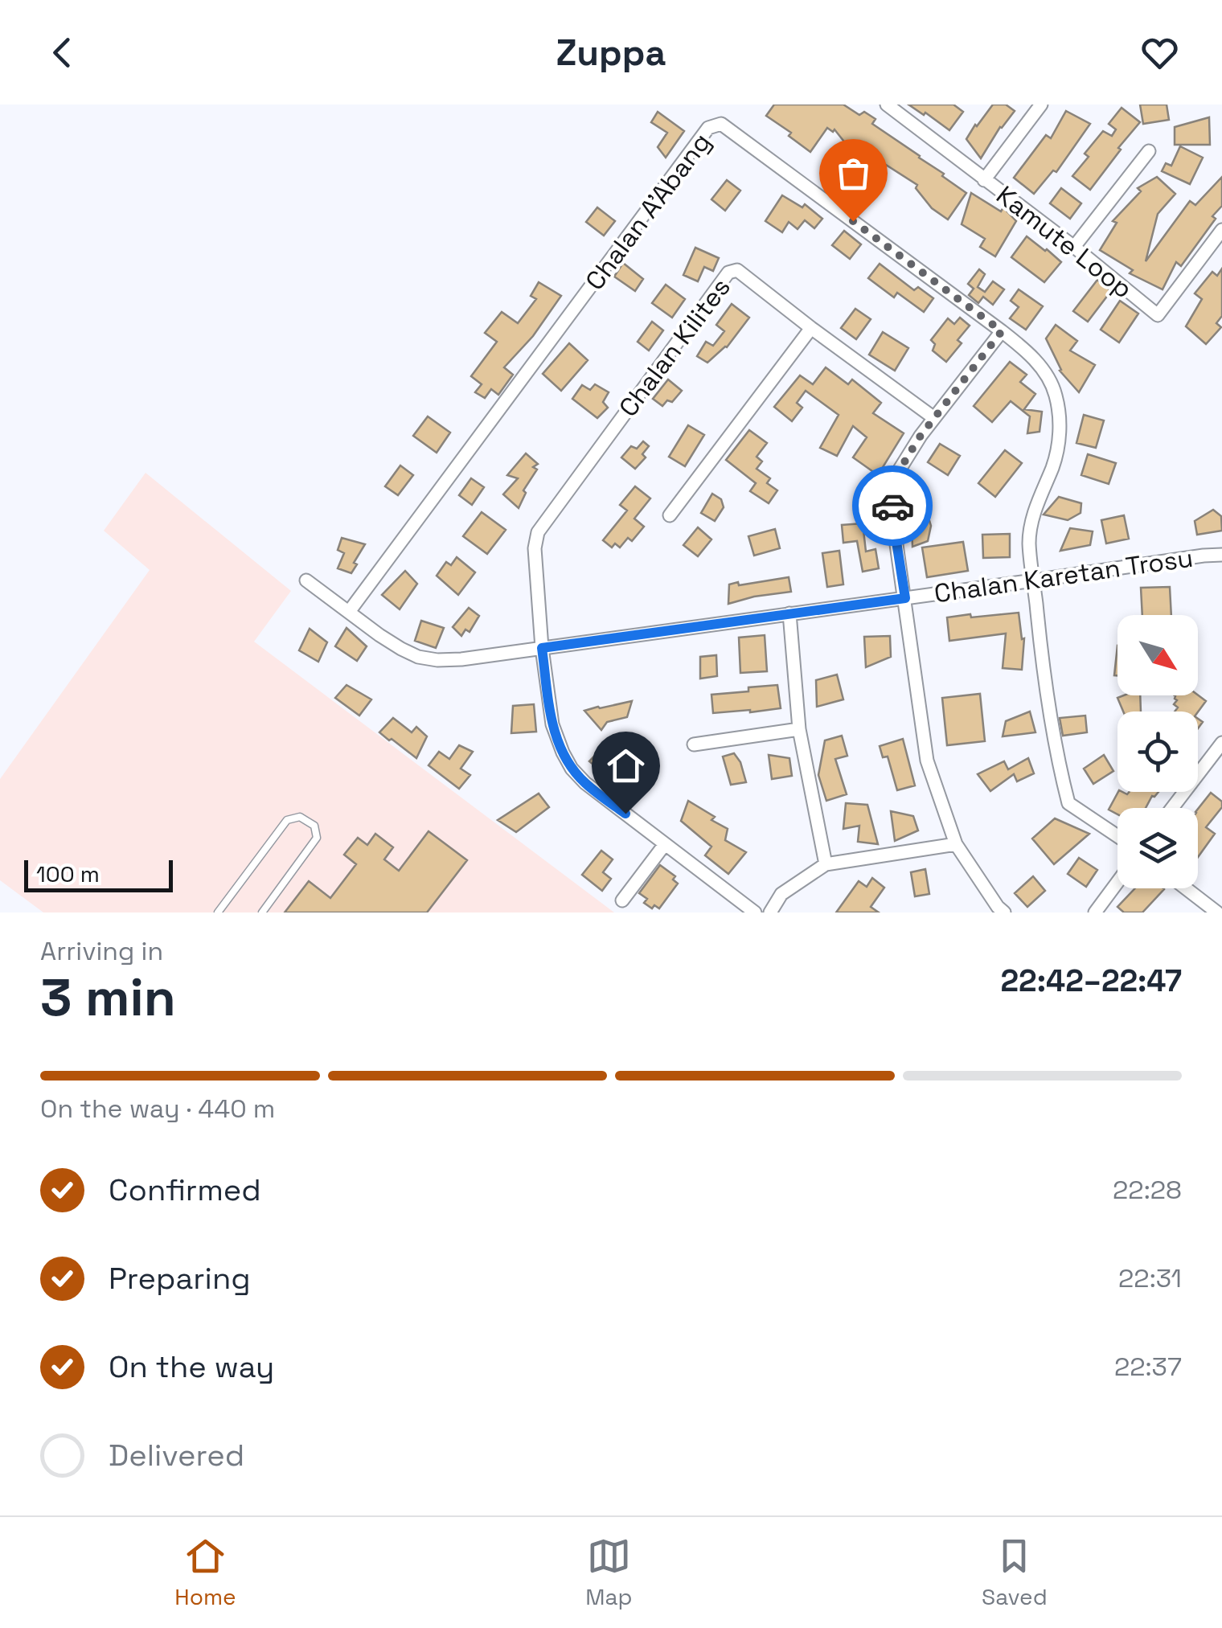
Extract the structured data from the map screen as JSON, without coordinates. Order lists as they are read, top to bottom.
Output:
{
  "streets": {
    "street": [
      "Chalan A'Abang",
      "Kamute Loop",
      "Chalan Kilites",
      "Chalan Karetan Trosu"
    ]
  },
  "crossings": [
    ["Chalan A'Abang", "Chalan Karetan Trosu"],
    ["Chalan Kilites", "Chalan Karetan Trosu"]
  ],
  "scale_bar": "100 m",
  "north": "bottom right",
  "page": {
    "header": "Zuppa",
    "scale": "100 m",
    "heading": ["3 min", "Arriving in", "22:42–22:47"],
    "bar": "On the way · 440 m",
    "list": [
      ["Confirmed", "22:28"],
      ["Preparing", "22:31"],
      ["On the way", "22:37"],
      "Delivered"
    ],
    "tabs": ["Home", "Map", "Saved"]
  }
}
